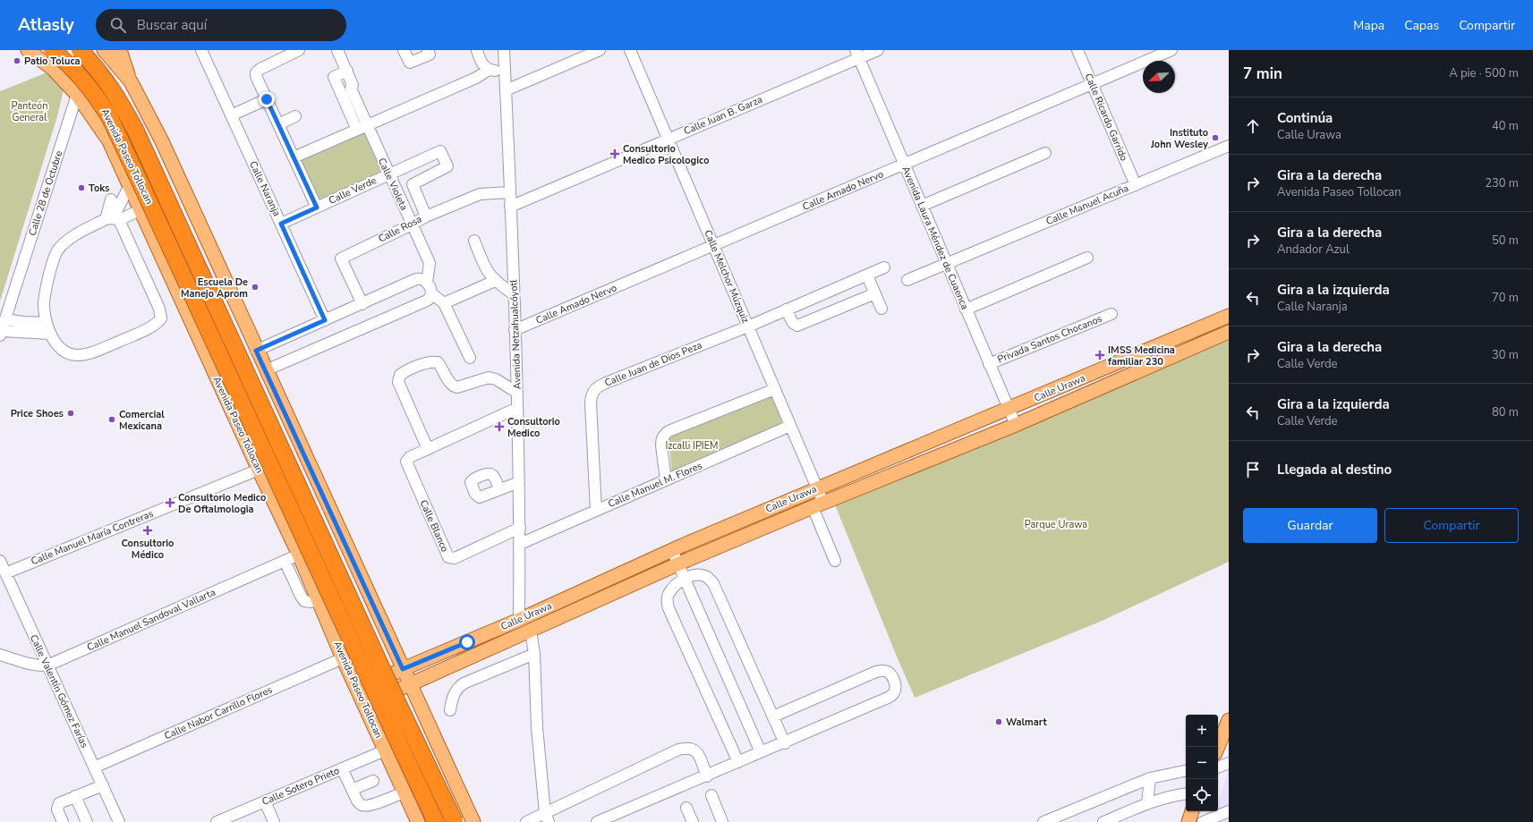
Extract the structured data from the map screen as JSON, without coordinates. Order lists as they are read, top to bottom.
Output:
{
  "streets": {
    "highway": ["Avenida Paseo Tollocan"],
    "main road": ["Calle Urawa"],
    "street": [
      "Calle Juan B. Garza",
      "Calle Ricardo Garrido",
      "Calle Violeta",
      "Calle Naranja",
      "Calle Verde",
      "Calle Amado Nervo",
      "Calle 28 de Octubre",
      "Calle Manuel Acuña",
      "Calle Rosa",
      "Avenida Laura Méndez de Cuaenca",
      "Calle Melchor Múzquiz",
      "Avenida Netzahualcóyotl",
      "Privada Santos Chocanos",
      "Calle Juan de Dios Peza",
      "Calle Manuel M. Flores",
      "Calle Blanco",
      "Calle Manuel María Contreras",
      "Calle Manuel Sandoval Vallarta",
      "Calle Valentín Gómez Farías",
      "Calle Nabor Carrillo Flores",
      "Calle Sotero Prieto"
    ]
  },
  "crossings": [
    ["Calle Juan B. Garza", "Avenida Laura Méndez de Cuaenca"],
    ["Calle Juan B. Garza", "Calle Melchor Múzquiz"],
    ["Calle Juan B. Garza", "Avenida Netzahualcóyotl"],
    ["Calle Ricardo Garrido", "Calle Amado Nervo"],
    ["Calle Ricardo Garrido", "Calle Manuel Acuña"],
    ["Avenida Paseo Tollocan", "Calle 28 de Octubre"],
    ["Avenida Paseo Tollocan", "Calle Urawa"],
    ["Avenida Paseo Tollocan", "Calle Manuel María Contreras"],
    ["Avenida Paseo Tollocan", "Calle Manuel Sandoval Vallarta"],
    ["Avenida Paseo Tollocan", "Calle Nabor Carrillo Flores"],
    ["Avenida Paseo Tollocan", "Calle Sotero Prieto"],
    ["Calle Violeta", "Calle Verde"],
    ["Calle Violeta", "Calle Rosa"],
    ["Calle Naranja", "Calle Verde"],
    ["Calle Verde", "Calle Rosa"],
    ["Calle Amado Nervo", "Avenida Laura Méndez de Cuaenca"],
    ["Calle Amado Nervo", "Calle Melchor Múzquiz"],
    ["Calle Amado Nervo", "Avenida Netzahualcóyotl"],
    ["Calle Manuel Acuña", "Avenida Laura Méndez de Cuaenca"],
    ["Calle Rosa", "Avenida Netzahualcóyotl"],
    ["Avenida Laura Méndez de Cuaenca", "Privada Santos Chocanos"],
    ["Avenida Laura Méndez de Cuaenca", "Calle Urawa"],
    ["Calle Melchor Múzquiz", "Calle Juan de Dios Peza"],
    ["Calle Melchor Múzquiz", "Calle Urawa"],
    ["Calle Melchor Múzquiz", "Calle Manuel M. Flores"],
    ["Avenida Netzahualcóyotl", "Calle Urawa"],
    ["Avenida Netzahualcóyotl", "Calle Manuel M. Flores"],
    ["Avenida Netzahualcóyotl", "Calle Blanco"],
    ["Calle Juan de Dios Peza", "Calle Manuel M. Flores"],
    ["Calle Manuel María Contreras", "Calle Valentín Gómez Farías"],
    ["Calle Manuel Sandoval Vallarta", "Calle Valentín Gómez Farías"],
    ["Calle Valentín Gómez Farías", "Calle Nabor Carrillo Flores"]
  ],
  "parks": ["Panteón General", "Izcalli IPIEM", "Parque Urawa"],
  "places": {
    "other": [
      "Patio Toluca",
      "Instituto John Wesley",
      "Toks",
      "Escuela De Manejo Aprom",
      "Price Shoes",
      "Comercial Mexicana",
      "Walmart"
    ],
    "health": [
      "Consultorio Medico Psicologico",
      "IMSS Medicina familiar 230",
      "Consultorio Medico",
      "Consultorio Medico De Oftalmologia",
      "Consultorio Médico"
    ]
  },
  "north": "bottom left",
  "page": {
    "header": "Atlasly",
    "search": "Buscar aquí",
    "nav": ["Mapa", "Capas", "Compartir"],
    "heading": ["7 min", "A pie · 500 m"],
    "list": [
      ["Continúa", "Calle Urawa", "40 m"],
      ["Gira a la derecha", "Avenida Paseo Tollocan", "230 m"],
      ["Gira a la derecha", "Andador Azul", "50 m"],
      ["Gira a la izquierda", "Calle Naranja", "70 m"],
      ["Gira a la derecha", "Calle Verde", "30 m"],
      ["Gira a la izquierda", "Calle Verde", "80 m"],
      "Llegada al destino"
    ],
    "buttons": ["Guardar", "Compartir"],
    "map_buttons": ["+", "−"]
  }
}
